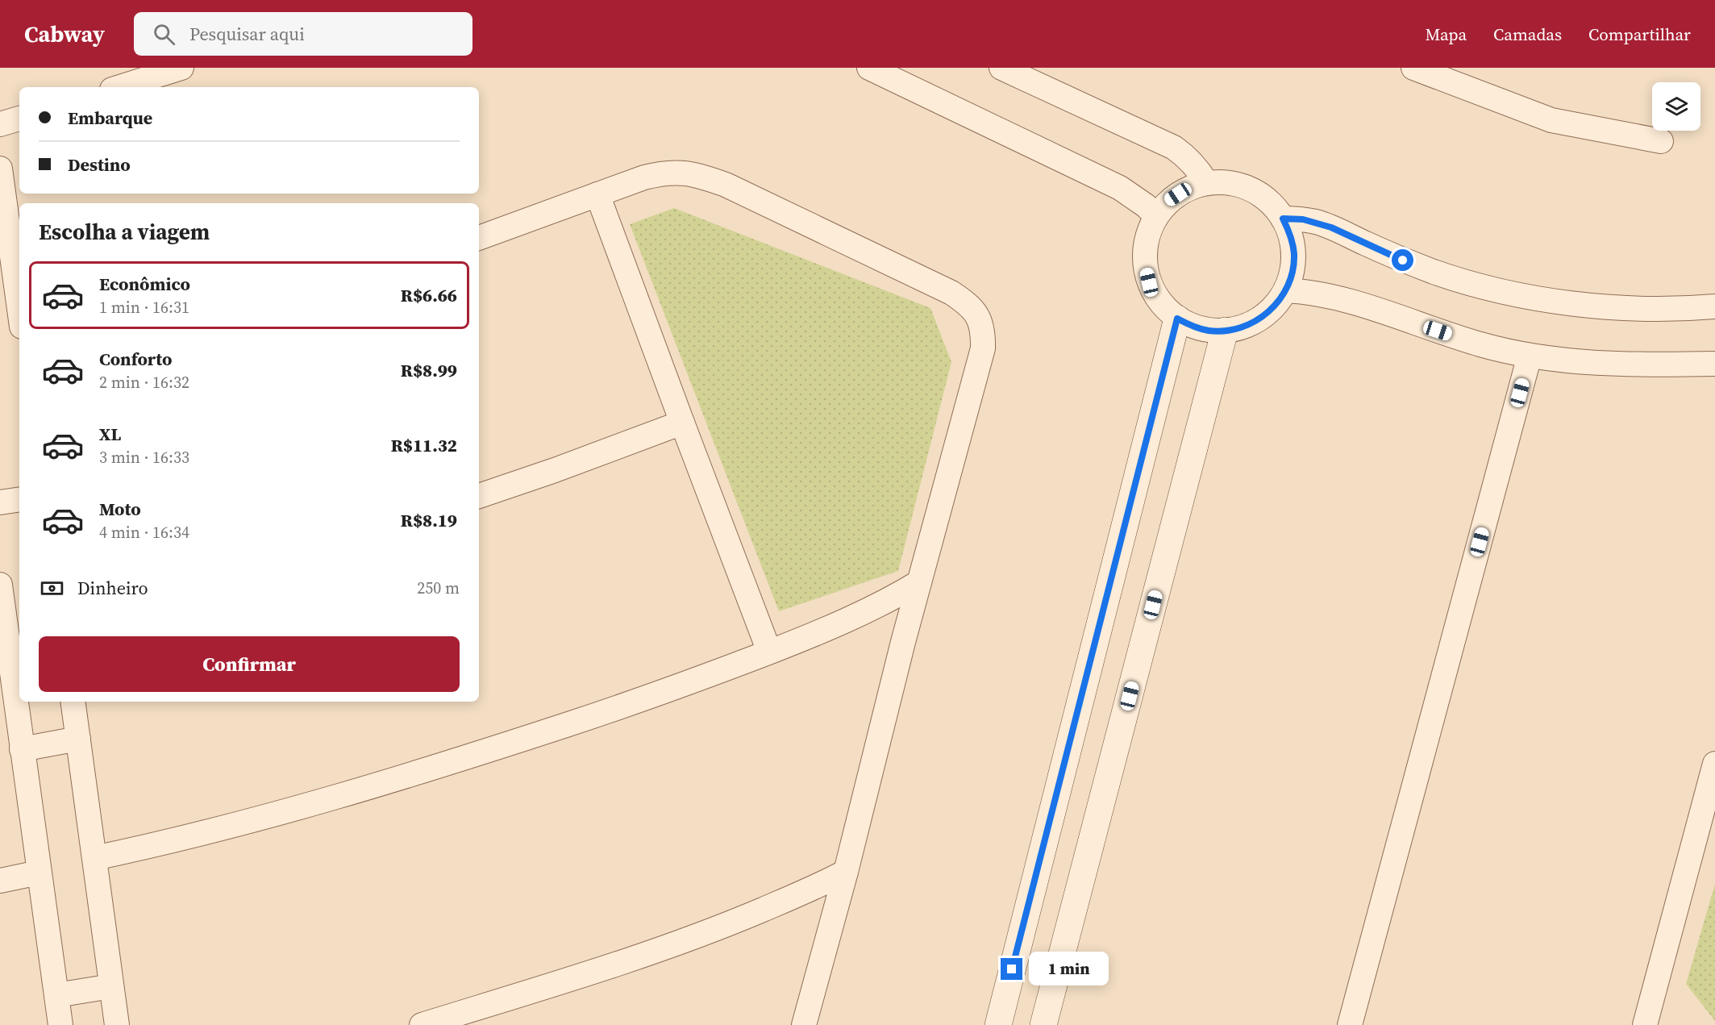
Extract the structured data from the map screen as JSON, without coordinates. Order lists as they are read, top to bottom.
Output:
{
  "page": {
    "header": "Cabway",
    "search": "Pesquisar aqui",
    "nav": ["Mapa", "Camadas", "Compartilhar"],
    "banner": ["Embarque", "Destino"],
    "heading": "Escolha a viagem",
    "list": [
      {
        "name": "Econômico",
        "note": "1 min · 16:31",
        "value": "R$6.66"
      },
      {
        "name": "Conforto",
        "note": "2 min · 16:32",
        "value": "R$8.99"
      },
      {
        "name": "XL",
        "note": "3 min · 16:33",
        "value": "R$11.32"
      },
      {
        "name": "Moto",
        "note": "4 min · 16:34",
        "value": "R$8.19"
      }
    ],
    "pay": ["Dinheiro", "250 m"],
    "buttons": "Confirmar",
    "bubble": "1 min"
  }
}
